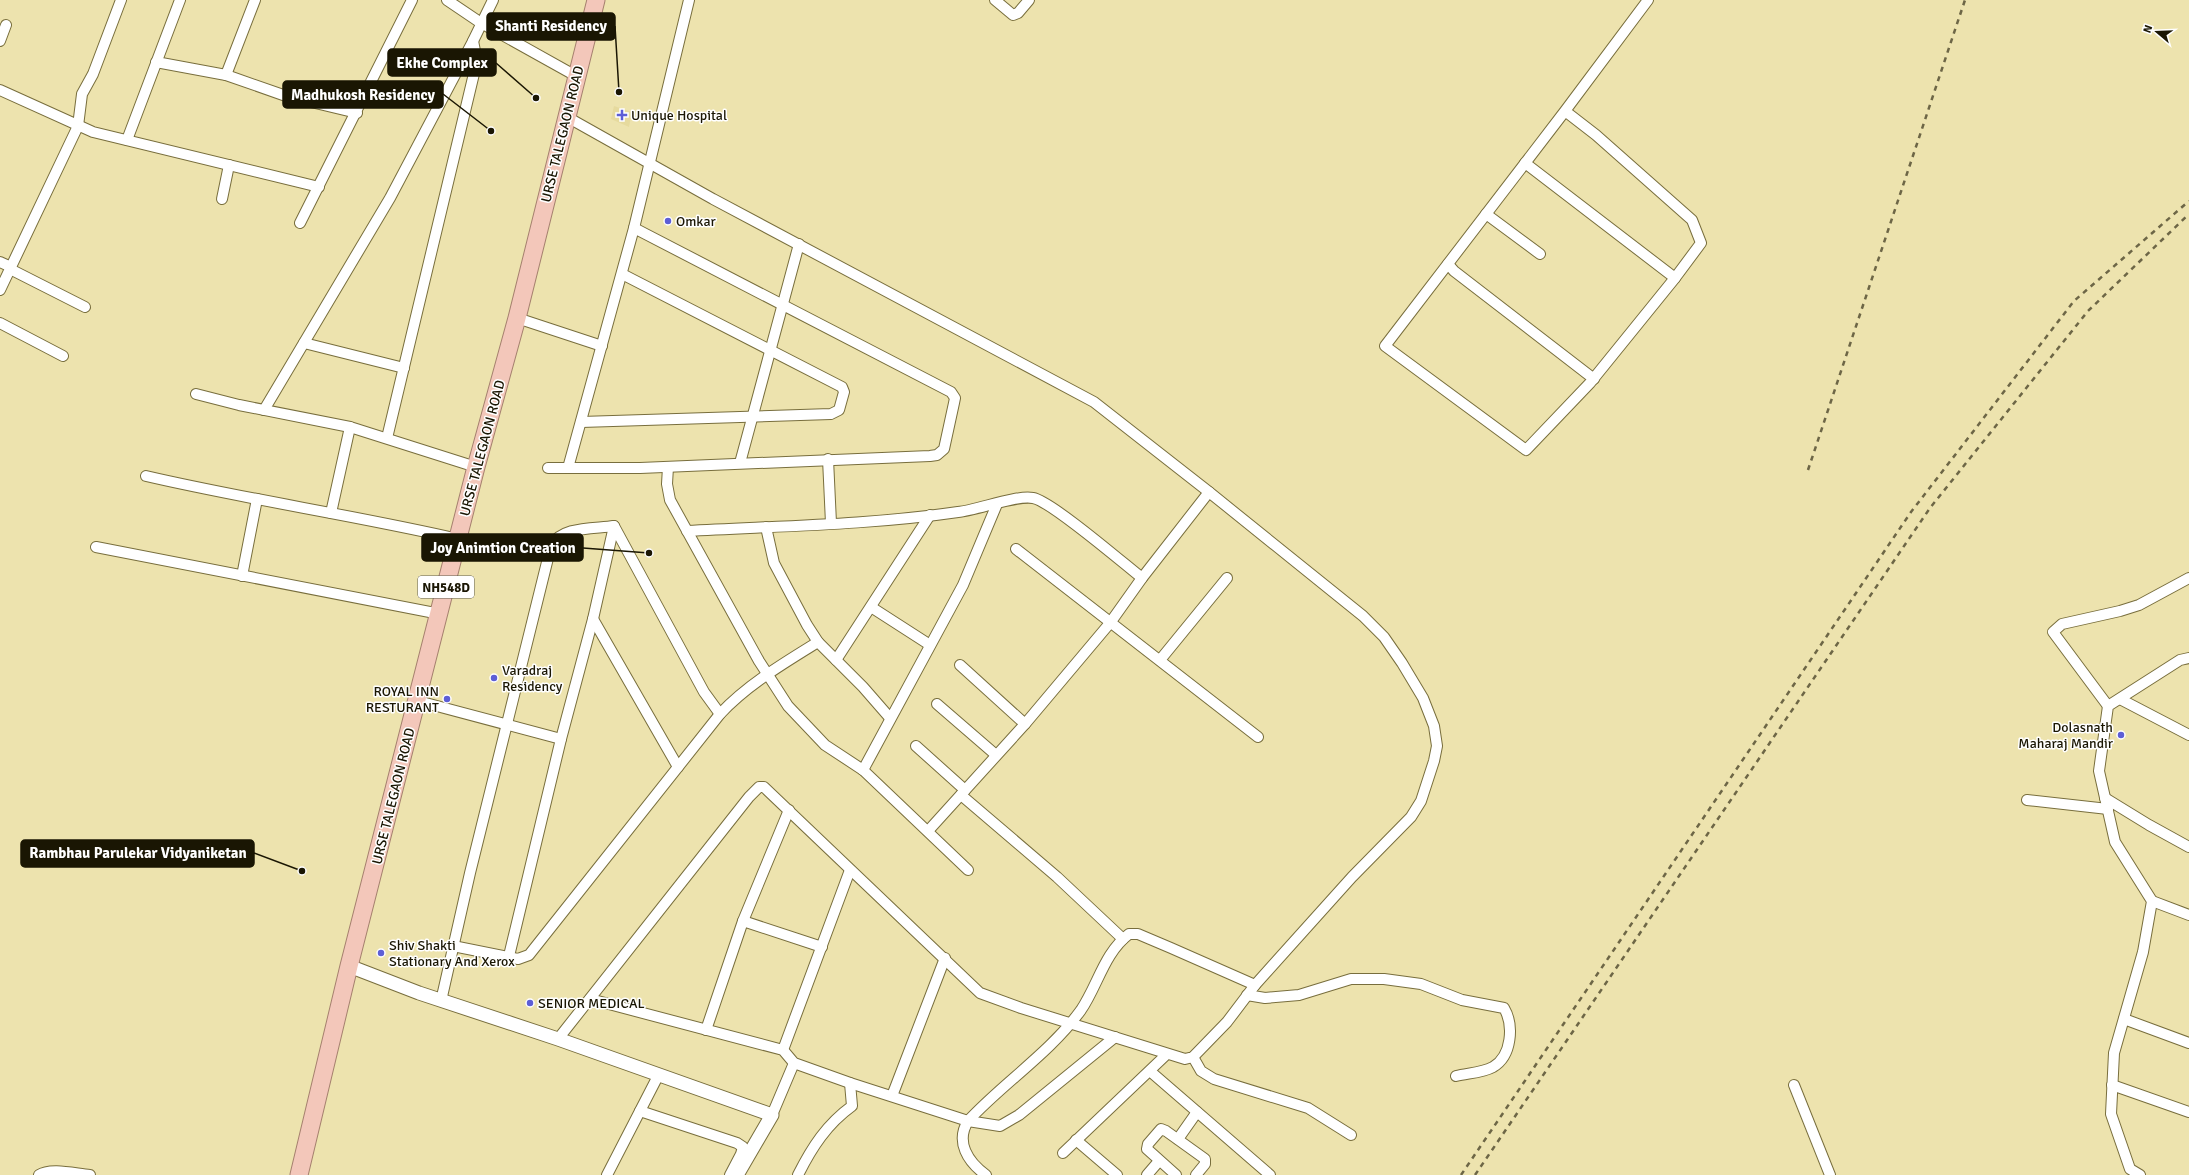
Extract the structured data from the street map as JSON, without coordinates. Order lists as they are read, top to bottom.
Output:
{
  "streets": {
    "highway": ["URSE TALEGAON ROAD", "NH548D"]
  },
  "places": {
    "other": [
      "Shanti Residency",
      "Ekhe Complex",
      "Madhukosh Residency",
      "Omkar",
      "Joy Animtion Creation",
      "Varadraj Residency",
      "ROYAL INN RESTURANT",
      "Dolasnath Maharaj Mandir",
      "Rambhau Parulekar Vidyaniketan",
      "Shiv Shakti Stationary And Xerox",
      "SENIOR MEDICAL"
    ],
    "health": ["Unique Hospital"]
  },
  "north": "left"
}
